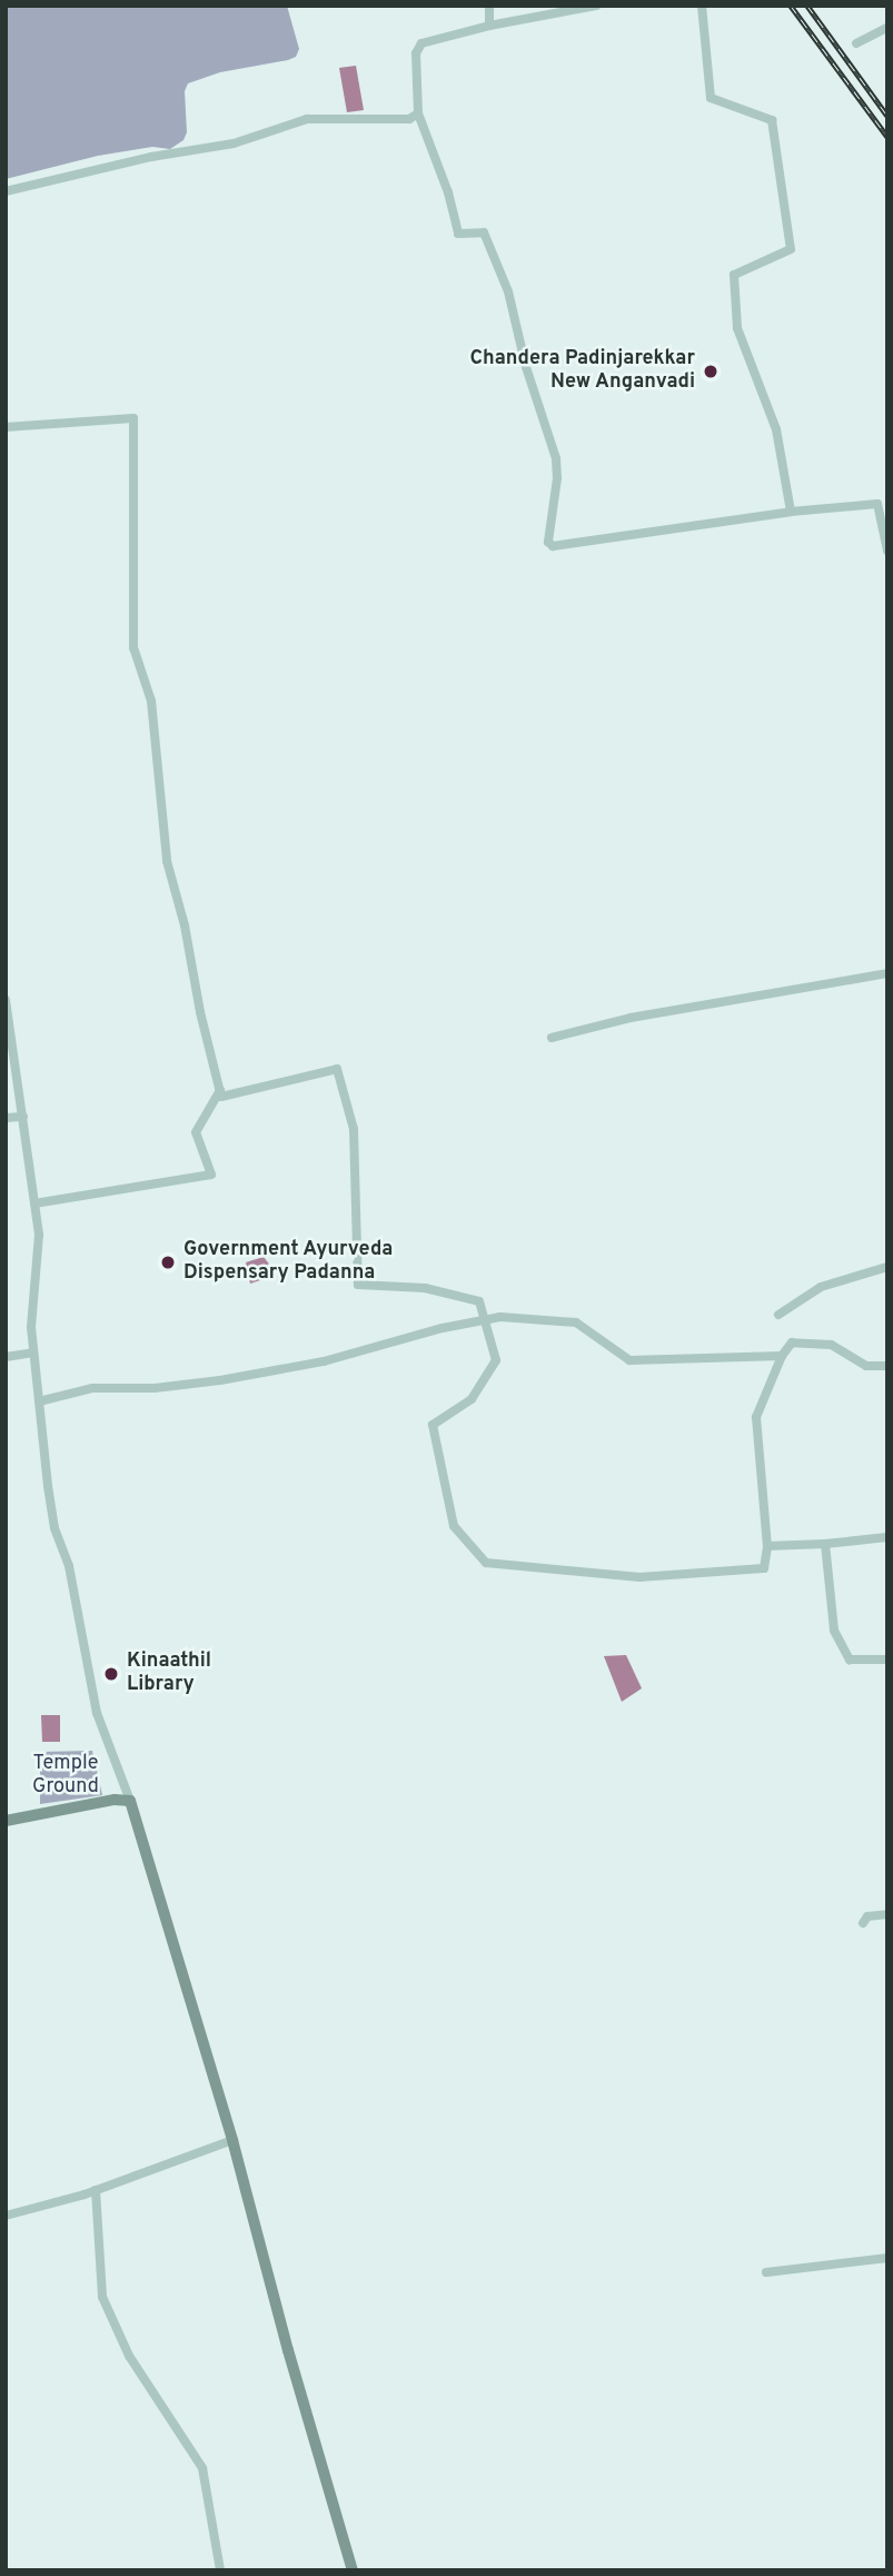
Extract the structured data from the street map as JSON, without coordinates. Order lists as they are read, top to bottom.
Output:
{
  "parks": ["Temple Ground"],
  "places": ["Chandera Padinjarekkar New Anganvadi", "Government Ayurveda Dispensary Padanna", "Kinaathil Library"]
}
